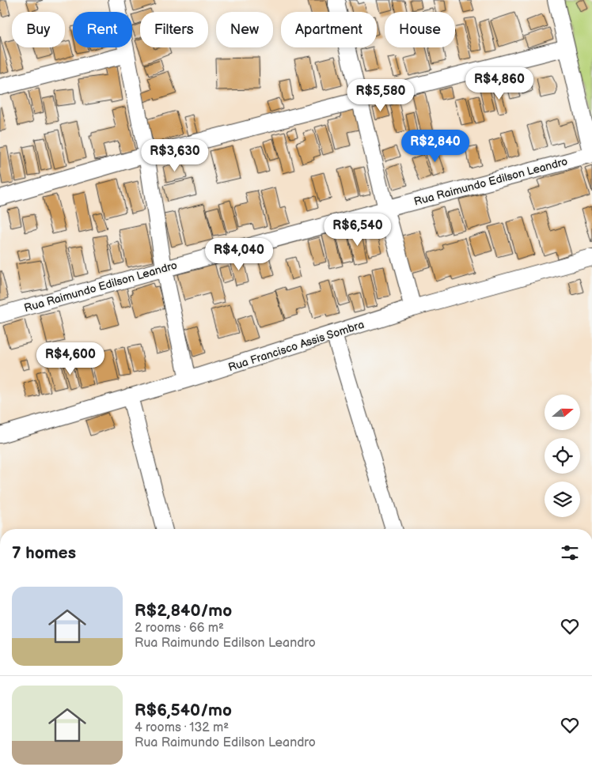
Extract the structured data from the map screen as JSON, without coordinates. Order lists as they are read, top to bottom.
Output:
{
  "streets": {
    "street": ["Rua Raimundo Edilson Leandro", "Rua Francisco Assis Sombra"]
  },
  "north": "right",
  "page": {
    "chip": [
      "Buy",
      "Rent",
      "Filters",
      "New",
      "Apartment",
      "House"
    ],
    "price": [
      "R$4,860",
      "R$5,580",
      "R$2,840",
      "R$3,630",
      "R$6,540",
      "R$4,040",
      "R$4,600"
    ],
    "heading": "7 homes",
    "list": [
      {
        "name": "R$2,840/mo",
        "note": "2 rooms · 66 m² · Rua Raimundo Edilson Leandro"
      },
      {
        "name": "R$6,540/mo",
        "note": "4 rooms · 132 m² · Rua Raimundo Edilson Leandro"
      }
    ]
  }
}
